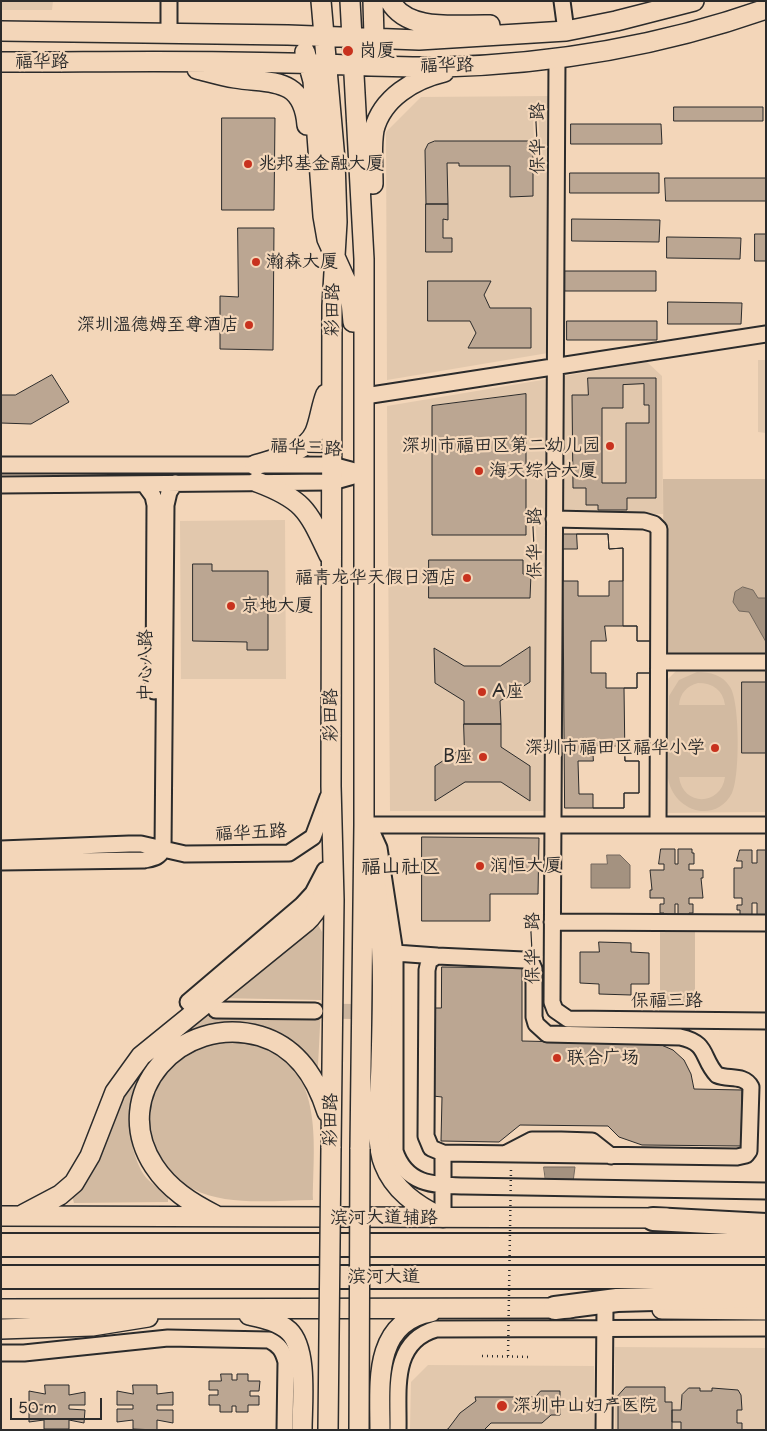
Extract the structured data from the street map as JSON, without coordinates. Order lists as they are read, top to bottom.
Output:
{
  "streets": {
    "highway": ["滨河大道"],
    "main road": ["福华路", "彩田路", "滨河大道辅路"],
    "street": [
      "保华一路",
      "福华三路",
      "中心八路",
      "福华五路",
      "保福三路"
    ]
  },
  "crossings": [
    ["福华路", "保华一路"],
    ["福华路", "彩田路"],
    ["保华一路", "保福三路"],
    ["彩田路", "福华三路"],
    ["彩田路", "福华五路"],
    ["福华三路", "中心八路"],
    ["中心八路", "福华五路"]
  ],
  "districts": ["福山社区"],
  "places": [
    "岗厦",
    "兆邦基金融大厦",
    "瀚森大厦",
    "深圳温德姆至尊酒店",
    "深圳市福田区第二幼儿园",
    "海天综合大厦",
    "福青龙华天假日酒店",
    "京地大厦",
    "A座",
    "深圳市福田区福华小学",
    "B座",
    "润恒大厦",
    "联合广场",
    "深圳中山妇产医院"
  ],
  "scale_bar": "50 m"
}
